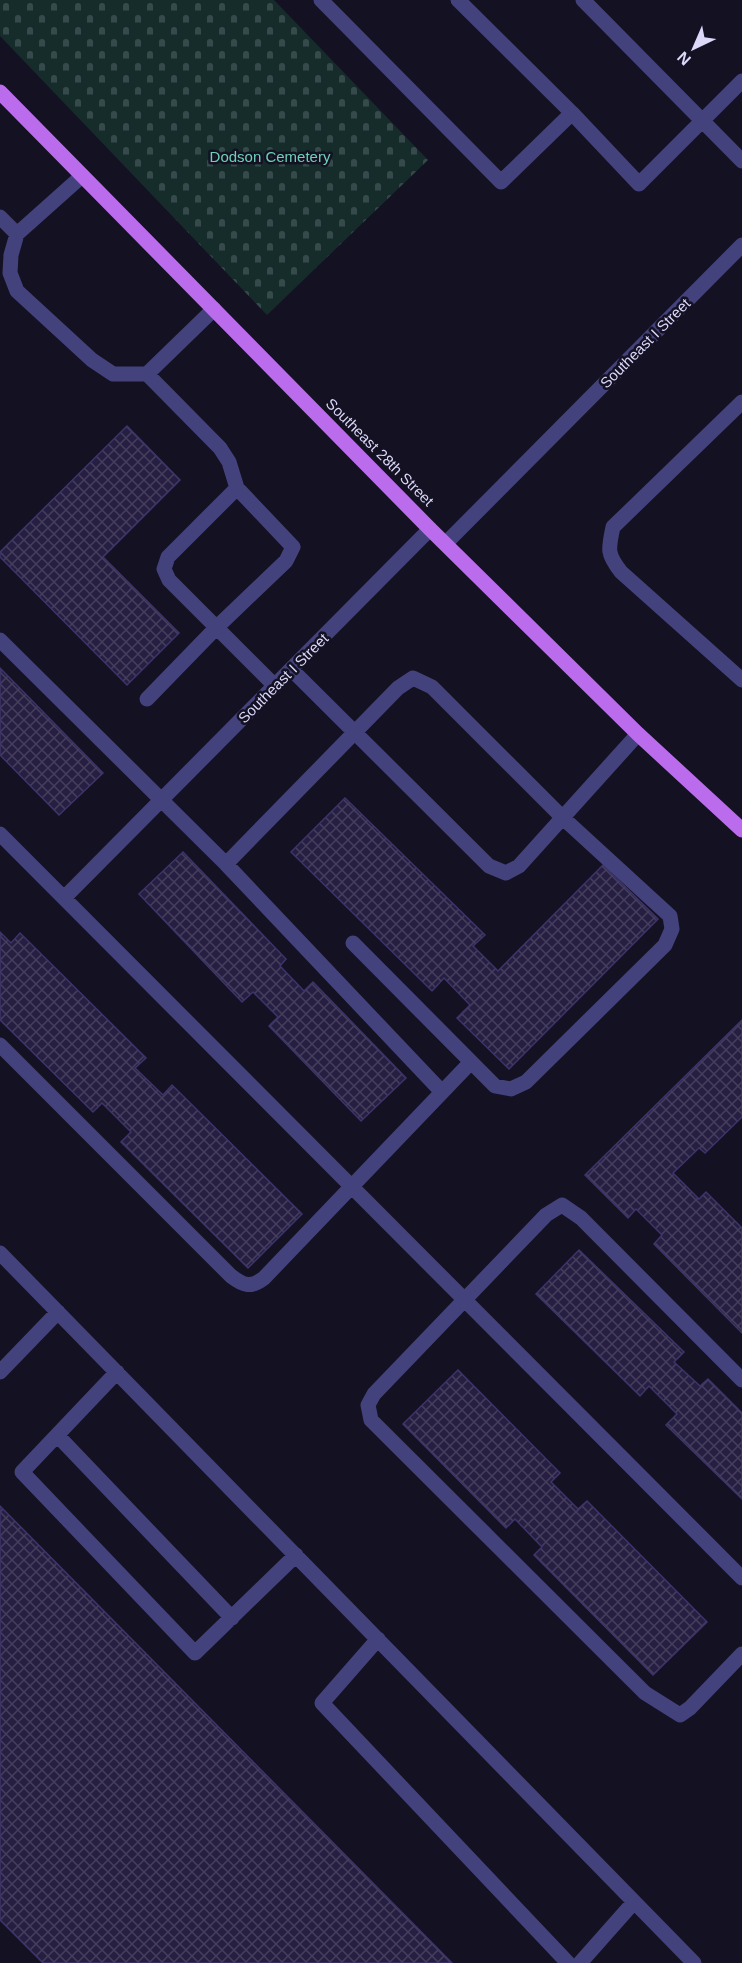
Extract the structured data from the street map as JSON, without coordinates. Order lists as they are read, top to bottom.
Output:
{
  "streets": {
    "main road": ["Southeast 28th Street"],
    "street": ["Southeast I Street"]
  },
  "crossings": [
    ["Southeast I Street", "Southeast 28th Street"]
  ],
  "parks": ["Dodson Cemetery"],
  "north": "bottom left"
}
